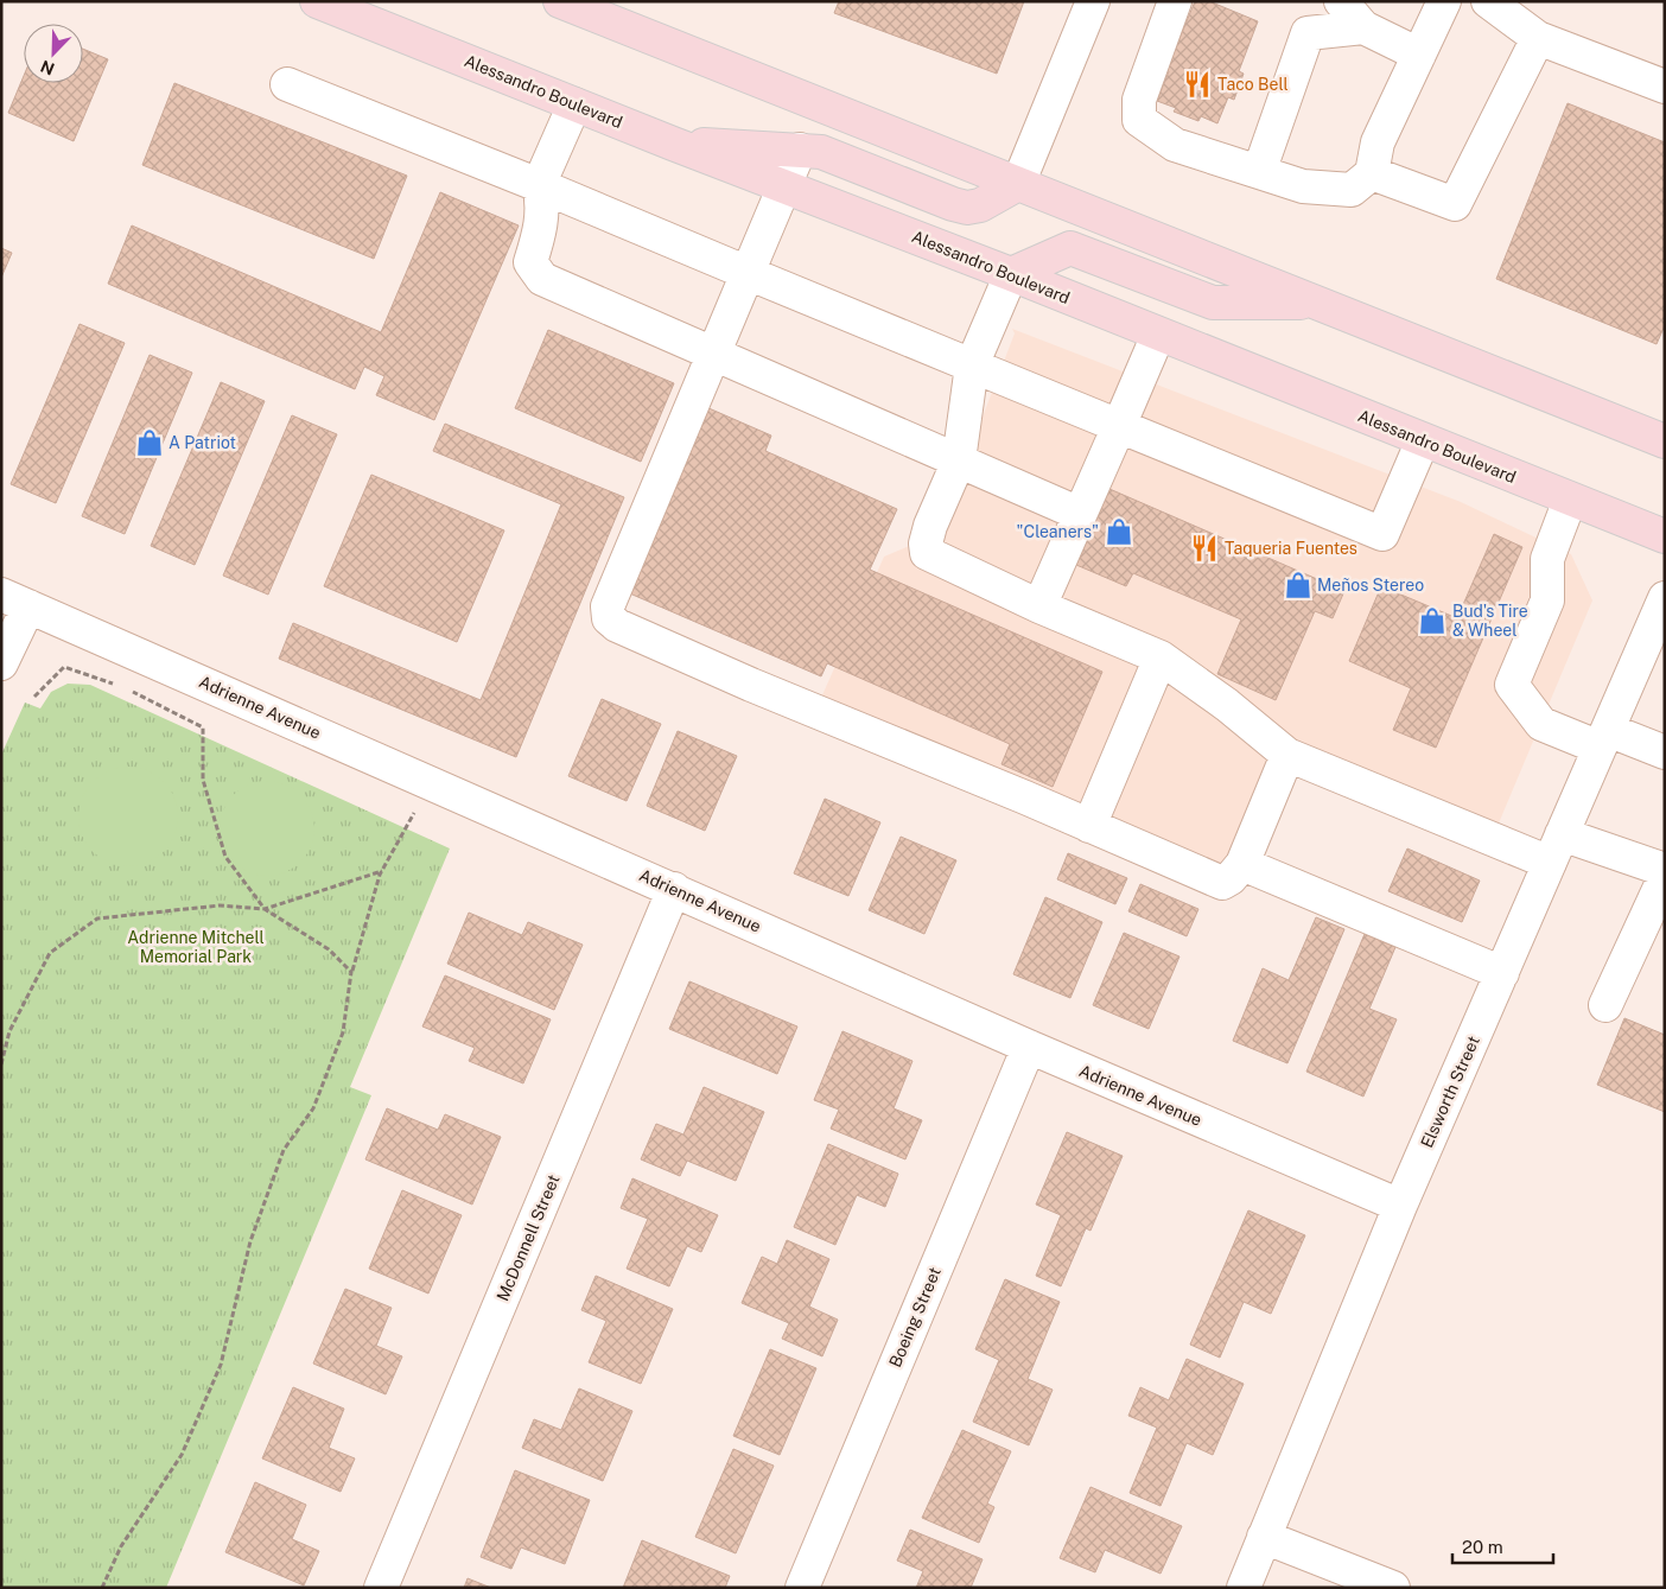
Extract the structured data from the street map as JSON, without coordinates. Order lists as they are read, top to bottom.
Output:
{
  "streets": {
    "main road": ["Alessandro Boulevard"],
    "street": [
      "Adrienne Avenue",
      "Elsworth Street",
      "McDonnell Street",
      "Boeing Street"
    ]
  },
  "crossings": [
    ["Adrienne Avenue", "Elsworth Street"],
    ["Adrienne Avenue", "McDonnell Street"],
    ["Adrienne Avenue", "Boeing Street"]
  ],
  "parks": ["Adrienne Mitchell Memorial Park"],
  "places": {
    "restaurant": ["Taco Bell", "Taqueria Fuentes"],
    "shop": [
      "A Patriot",
      "\"Cleaners\"",
      "Meños Stereo",
      "Bud's Tire & Wheel"
    ]
  },
  "scale_bar": "20 m",
  "north": "bottom left"
}
